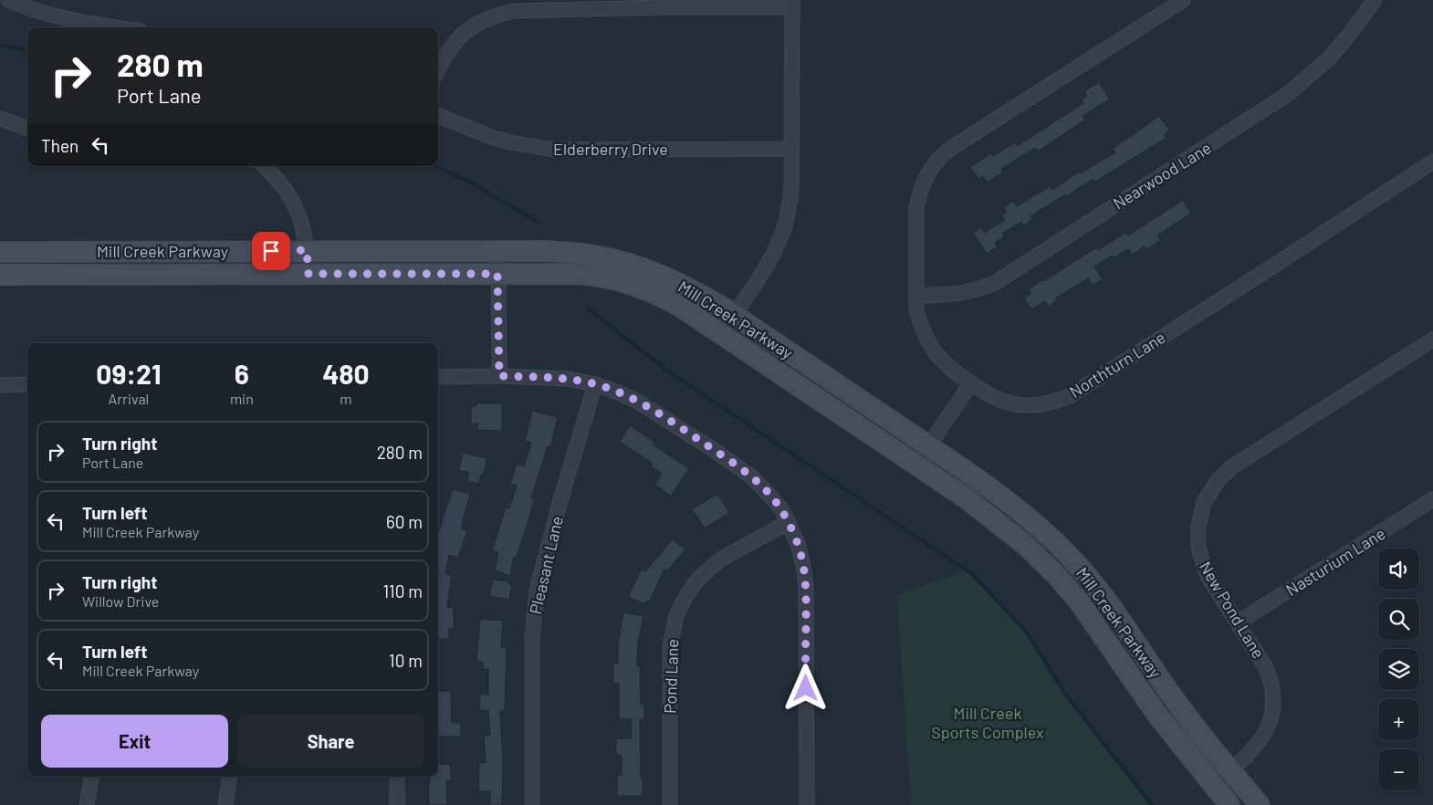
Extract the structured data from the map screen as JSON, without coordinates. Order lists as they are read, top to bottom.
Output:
{
  "streets": {
    "main road": ["Mill Creek Parkway"],
    "street": [
      "Elderberry Drive",
      "Nearwood Lane",
      "Northturn Lane",
      "Nasturium Lane",
      "Pleasant Lane",
      "New Pond Lane",
      "Pond Lane"
    ]
  },
  "crossings": [
    ["Nearwood Lane", "Northturn Lane"],
    ["Mill Creek Parkway", "New Pond Lane"],
    ["Nasturium Lane", "New Pond Lane"]
  ],
  "parks": ["Mill Creek Sports Complex"],
  "page": {
    "turn": ["280 m", "Port Lane"],
    "then": "Then",
    "eta": [
      "09:21",
      "Arrival",
      "6",
      "min",
      "480",
      "m"
    ],
    "list": [
      {
        "name": "Turn right",
        "note": "Port Lane",
        "value": "280 m"
      },
      {
        "name": "Turn left",
        "note": "Mill Creek Parkway",
        "value": "60 m"
      },
      {
        "name": "Turn right",
        "note": "Willow Drive",
        "value": "110 m"
      },
      {
        "name": "Turn left",
        "note": "Mill Creek Parkway",
        "value": "10 m"
      }
    ],
    "map_buttons": ["+", "−"],
    "buttons": ["Exit", "Share"]
  }
}
